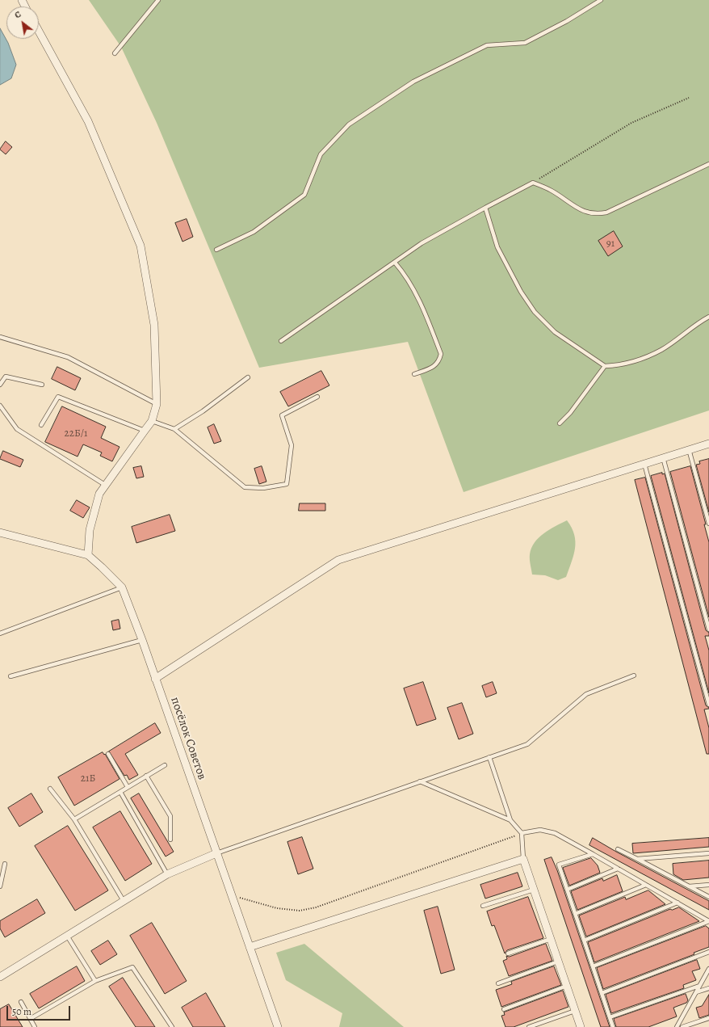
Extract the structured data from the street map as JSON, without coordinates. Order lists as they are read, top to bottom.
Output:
{
  "streets": {
    "street": ["посёлок Советов"]
  },
  "house_numbers": ["91", "22Б/1", "21Б"],
  "scale_bar": "50 m",
  "north": "top left"
}
